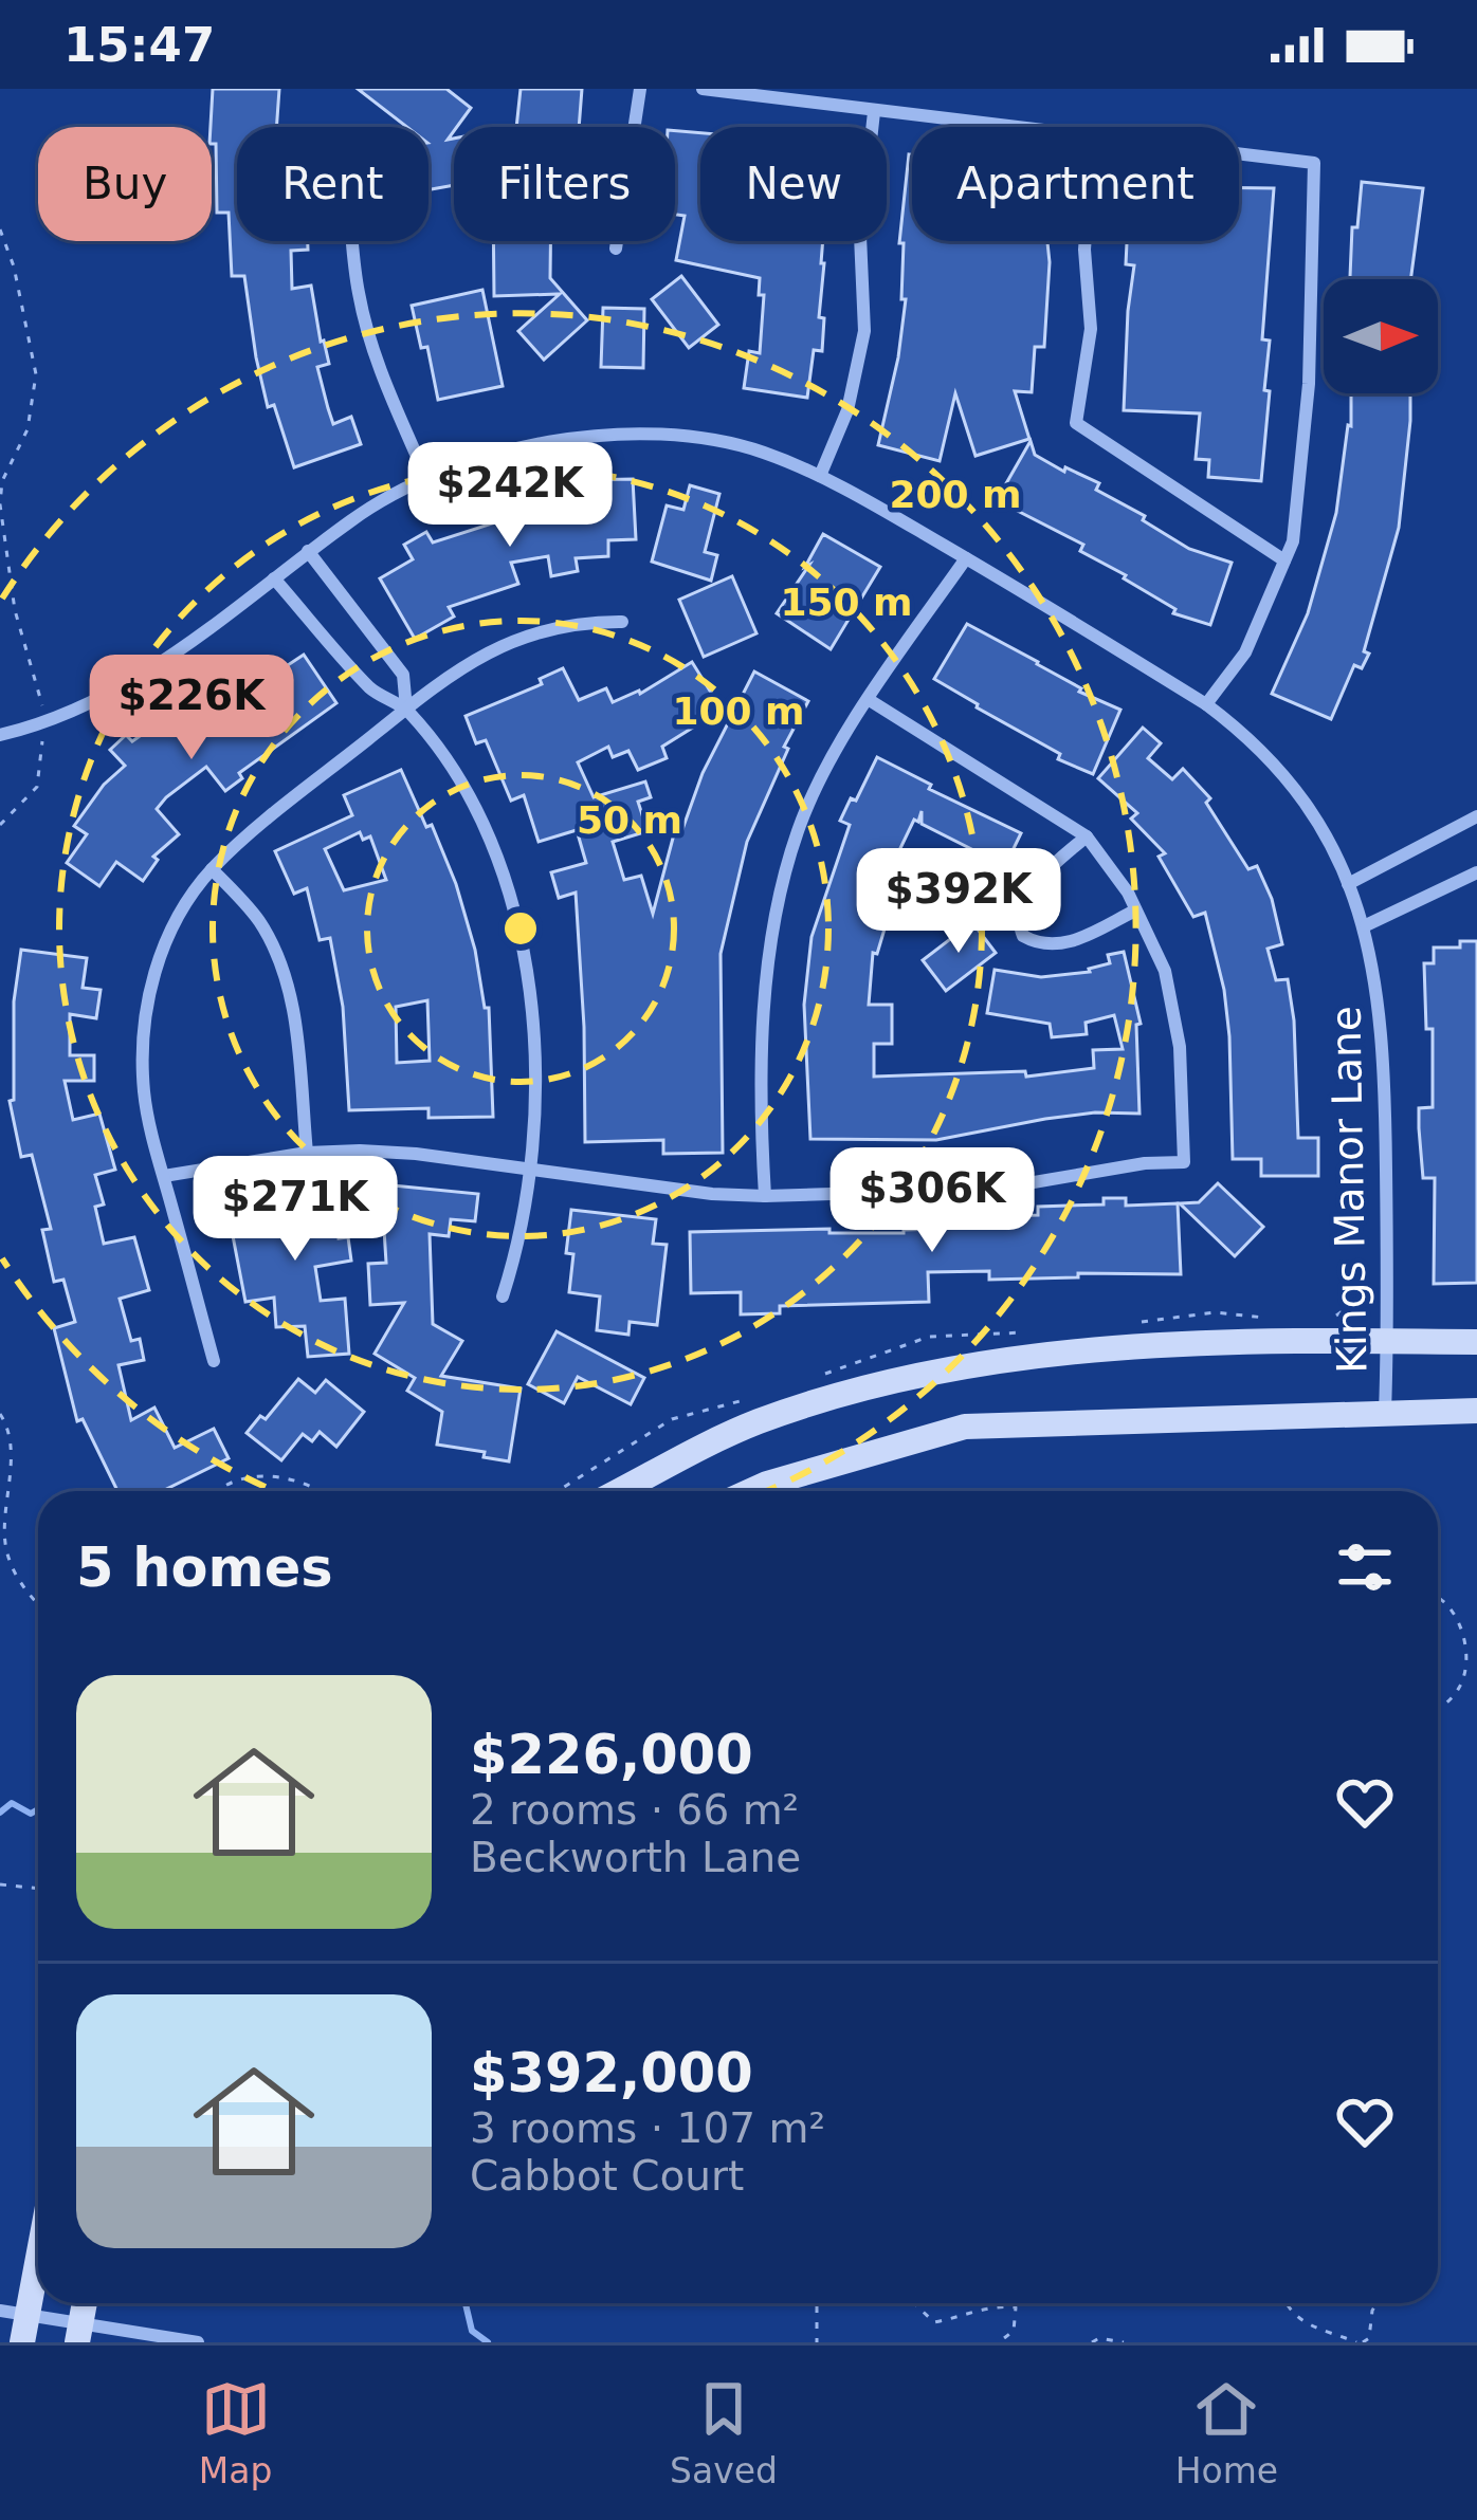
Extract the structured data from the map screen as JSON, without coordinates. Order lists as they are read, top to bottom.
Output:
{
  "streets": {
    "street": ["Kings Manor Lane"]
  },
  "north": "right",
  "page": {
    "status": "15:47",
    "chip": [
      "Buy",
      "Rent",
      "Filters",
      "New",
      "Apartment"
    ],
    "price": [
      "$242K",
      "$226K",
      "$392K",
      "$306K",
      "$271K"
    ],
    "heading": "5 homes",
    "list": [
      {
        "name": "$226,000",
        "note": "2 rooms · 66 m² · Beckworth Lane"
      },
      {
        "name": "$392,000",
        "note": "3 rooms · 107 m² · Cabbot Court"
      }
    ],
    "tabs": ["Map", "Saved", "Home"]
  },
  "rings": [
    "200 m",
    "150 m",
    "100 m",
    "50 m"
  ]
}
